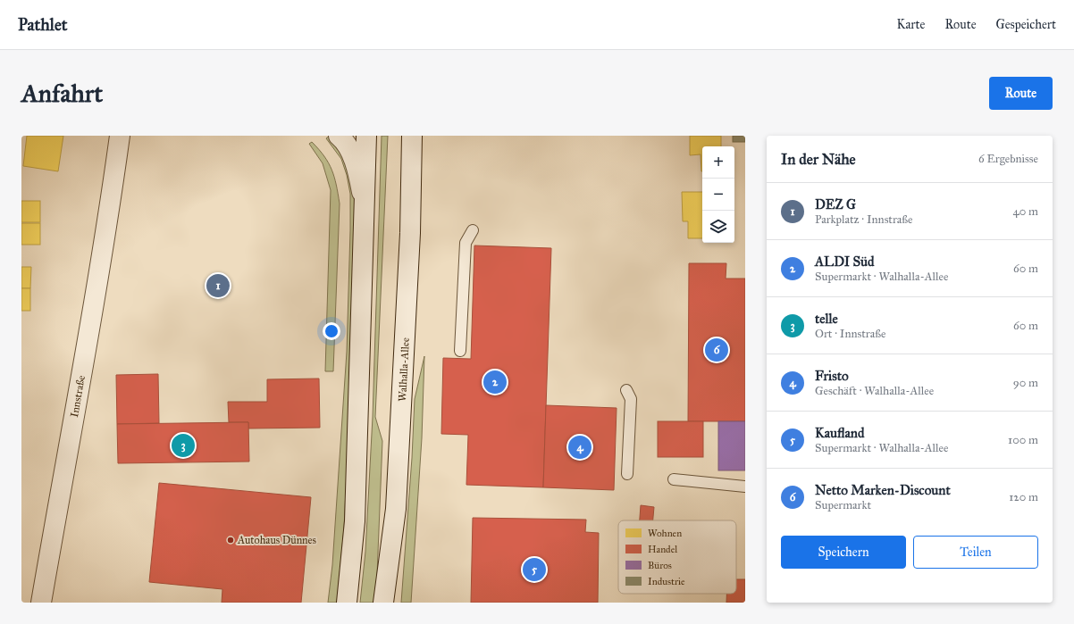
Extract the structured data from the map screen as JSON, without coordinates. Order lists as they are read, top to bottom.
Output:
{
  "streets": {
    "main road": ["Walhalla-Allee", "Innstraße"]
  },
  "places": ["Autohaus Dünnes"],
  "legend": [
    "Wohnen",
    "Handel",
    "Büros",
    "Industrie"
  ],
  "page": {
    "header": "Pathlet",
    "nav": ["Karte", "Route", "Gespeichert"],
    "buttons": [
      "Route",
      ["Speichern", "Teilen"]
    ],
    "title": "Anfahrt",
    "heading": ["In der Nähe", "6 Ergebnisse"],
    "map_buttons": ["+", "−"],
    "list": [
      {
        "mark": "1",
        "name": "DEZ G",
        "note": "Parkplatz · Innstraße",
        "value": "40 m"
      },
      {
        "mark": "2",
        "name": "ALDI Süd",
        "note": "Supermarkt · Walhalla-Allee",
        "value": "60 m"
      },
      {
        "mark": "3",
        "name": "telle",
        "note": "Ort · Innstraße",
        "value": "60 m"
      },
      {
        "mark": "4",
        "name": "Fristo",
        "note": "Geschäft · Walhalla-Allee",
        "value": "90 m"
      },
      {
        "mark": "5",
        "name": "Kaufland",
        "note": "Supermarkt · Walhalla-Allee",
        "value": "100 m"
      },
      {
        "mark": "6",
        "name": "Netto Marken-Discount",
        "note": "Supermarkt",
        "value": "120 m"
      }
    ],
    "pins": [
      "1",
      "6",
      "2",
      "3",
      "4",
      "5"
    ]
  }
}
